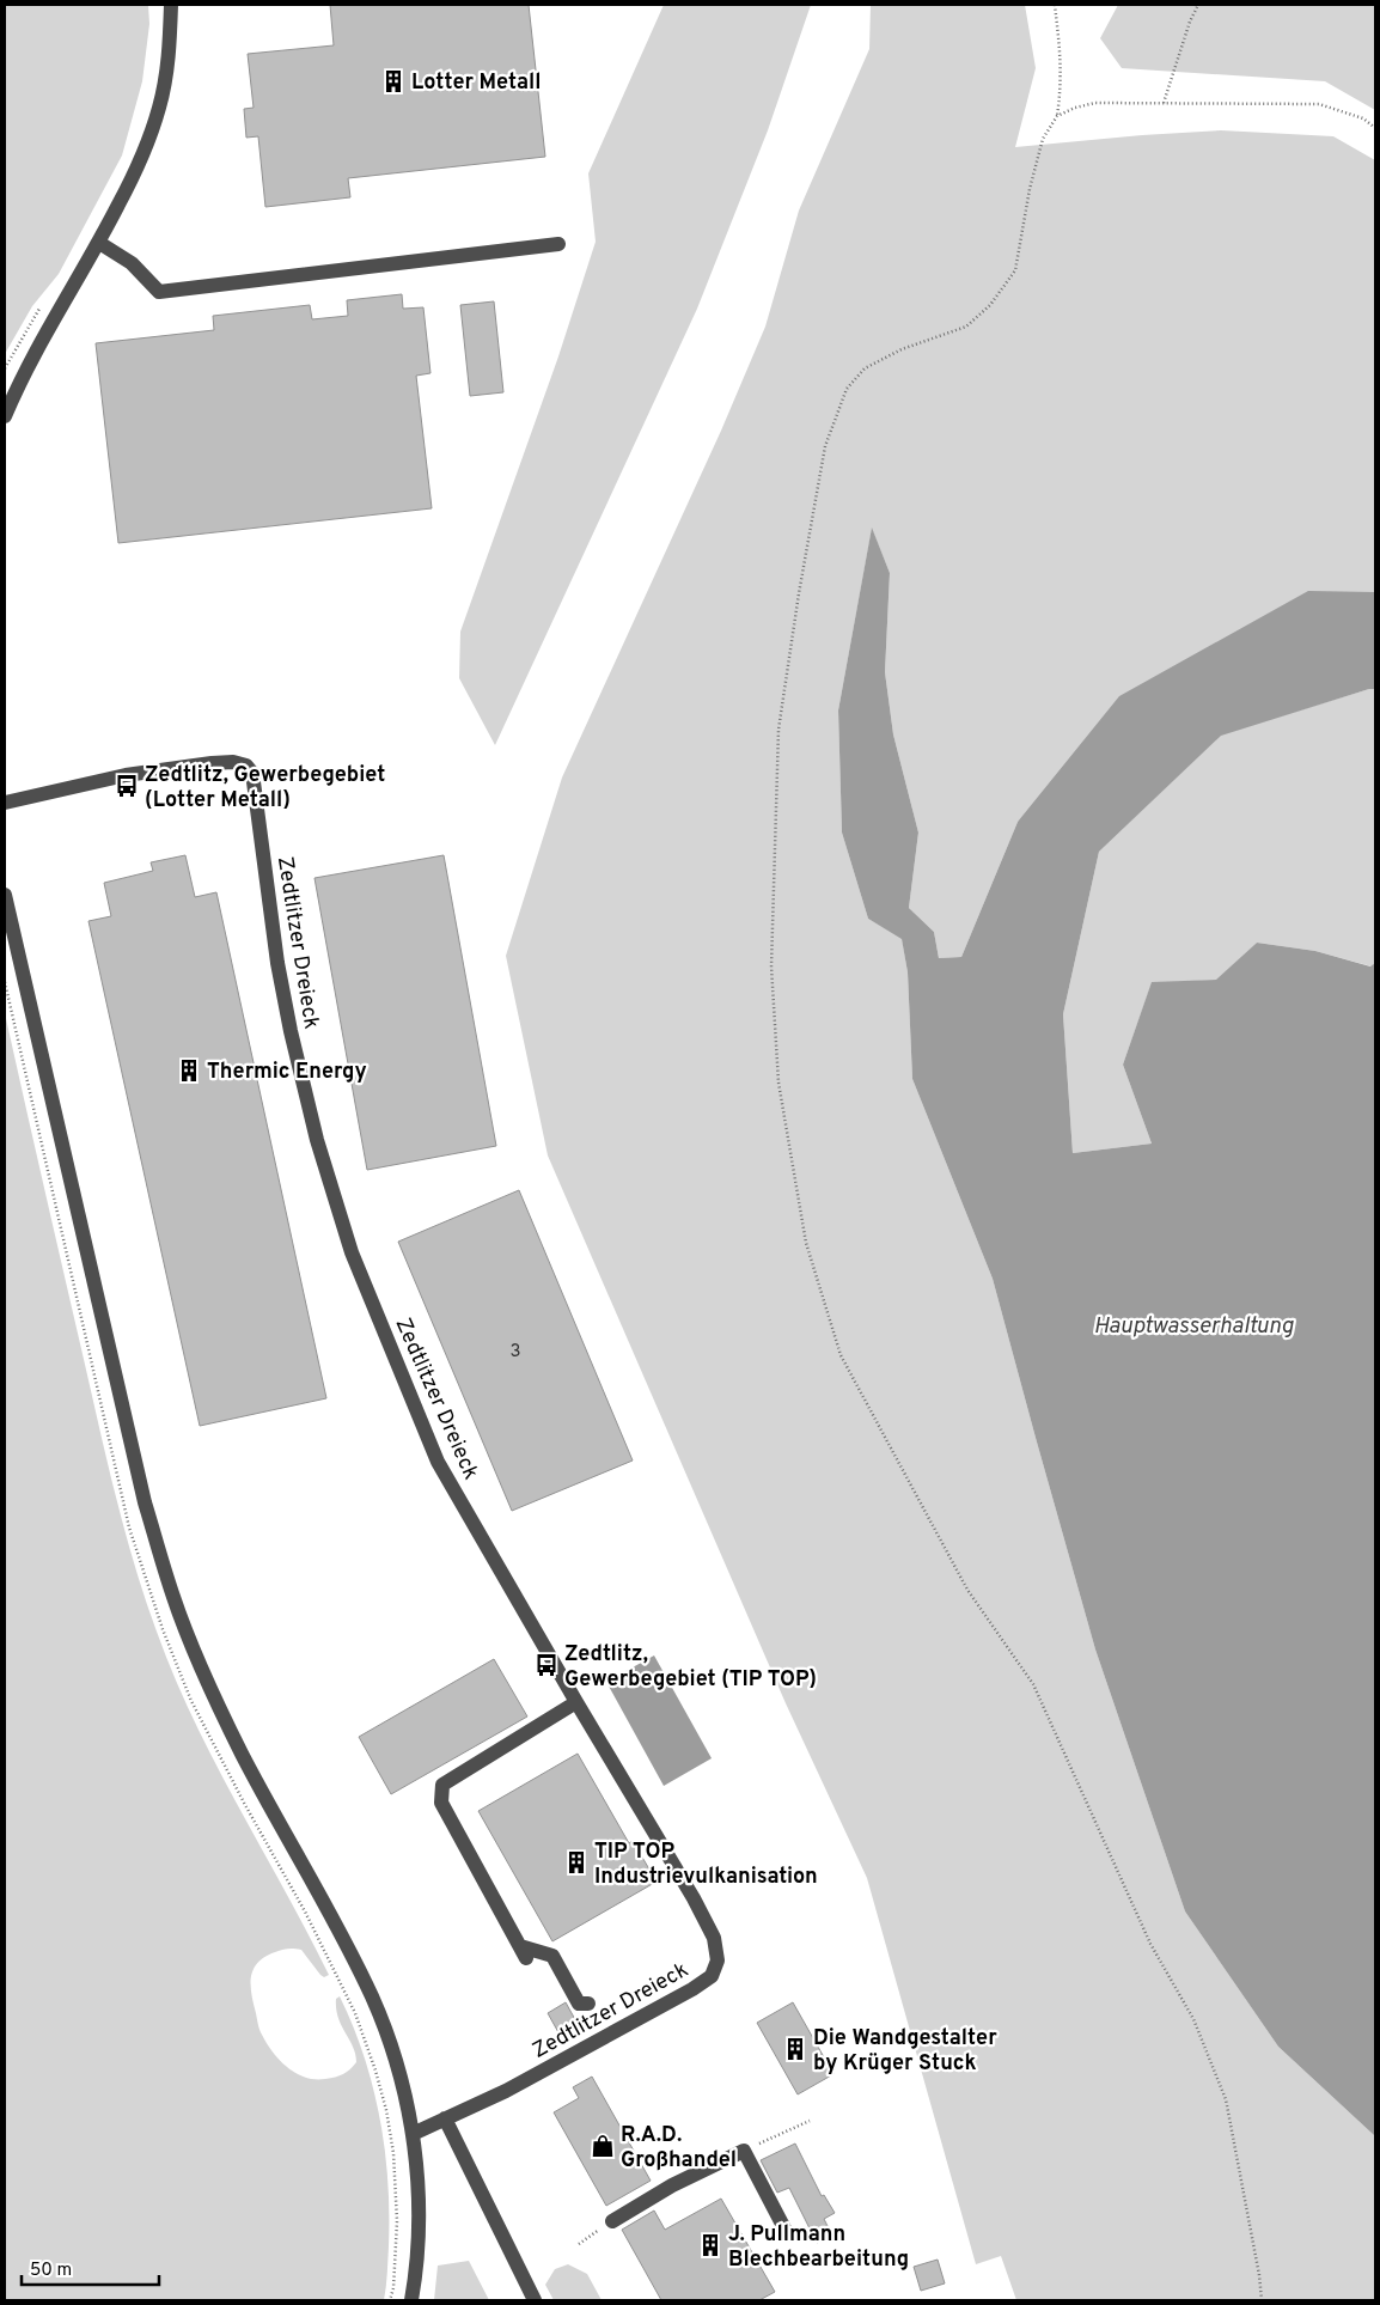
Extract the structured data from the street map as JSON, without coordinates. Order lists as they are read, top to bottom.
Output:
{
  "streets": {
    "street": ["Zedtlitzer Dreieck"]
  },
  "water": ["Hauptwasserhaltung"],
  "places": {
    "building": [
      "Lotter Metall",
      "Thermic Energy",
      "TIP TOP Industrievulkanisation",
      "Die Wandgestalter by Krüger Stuck",
      "J. Pullmann Blechbearbeitung"
    ],
    "bus stop": ["Zedtlitz, Gewerbegebiet (Lotter Metall)", "Zedtlitz, Gewerbegebiet (TIP TOP)"],
    "shop": ["R.A.D. Großhandel"]
  },
  "house_numbers": ["3"],
  "scale_bar": "50 m"
}
